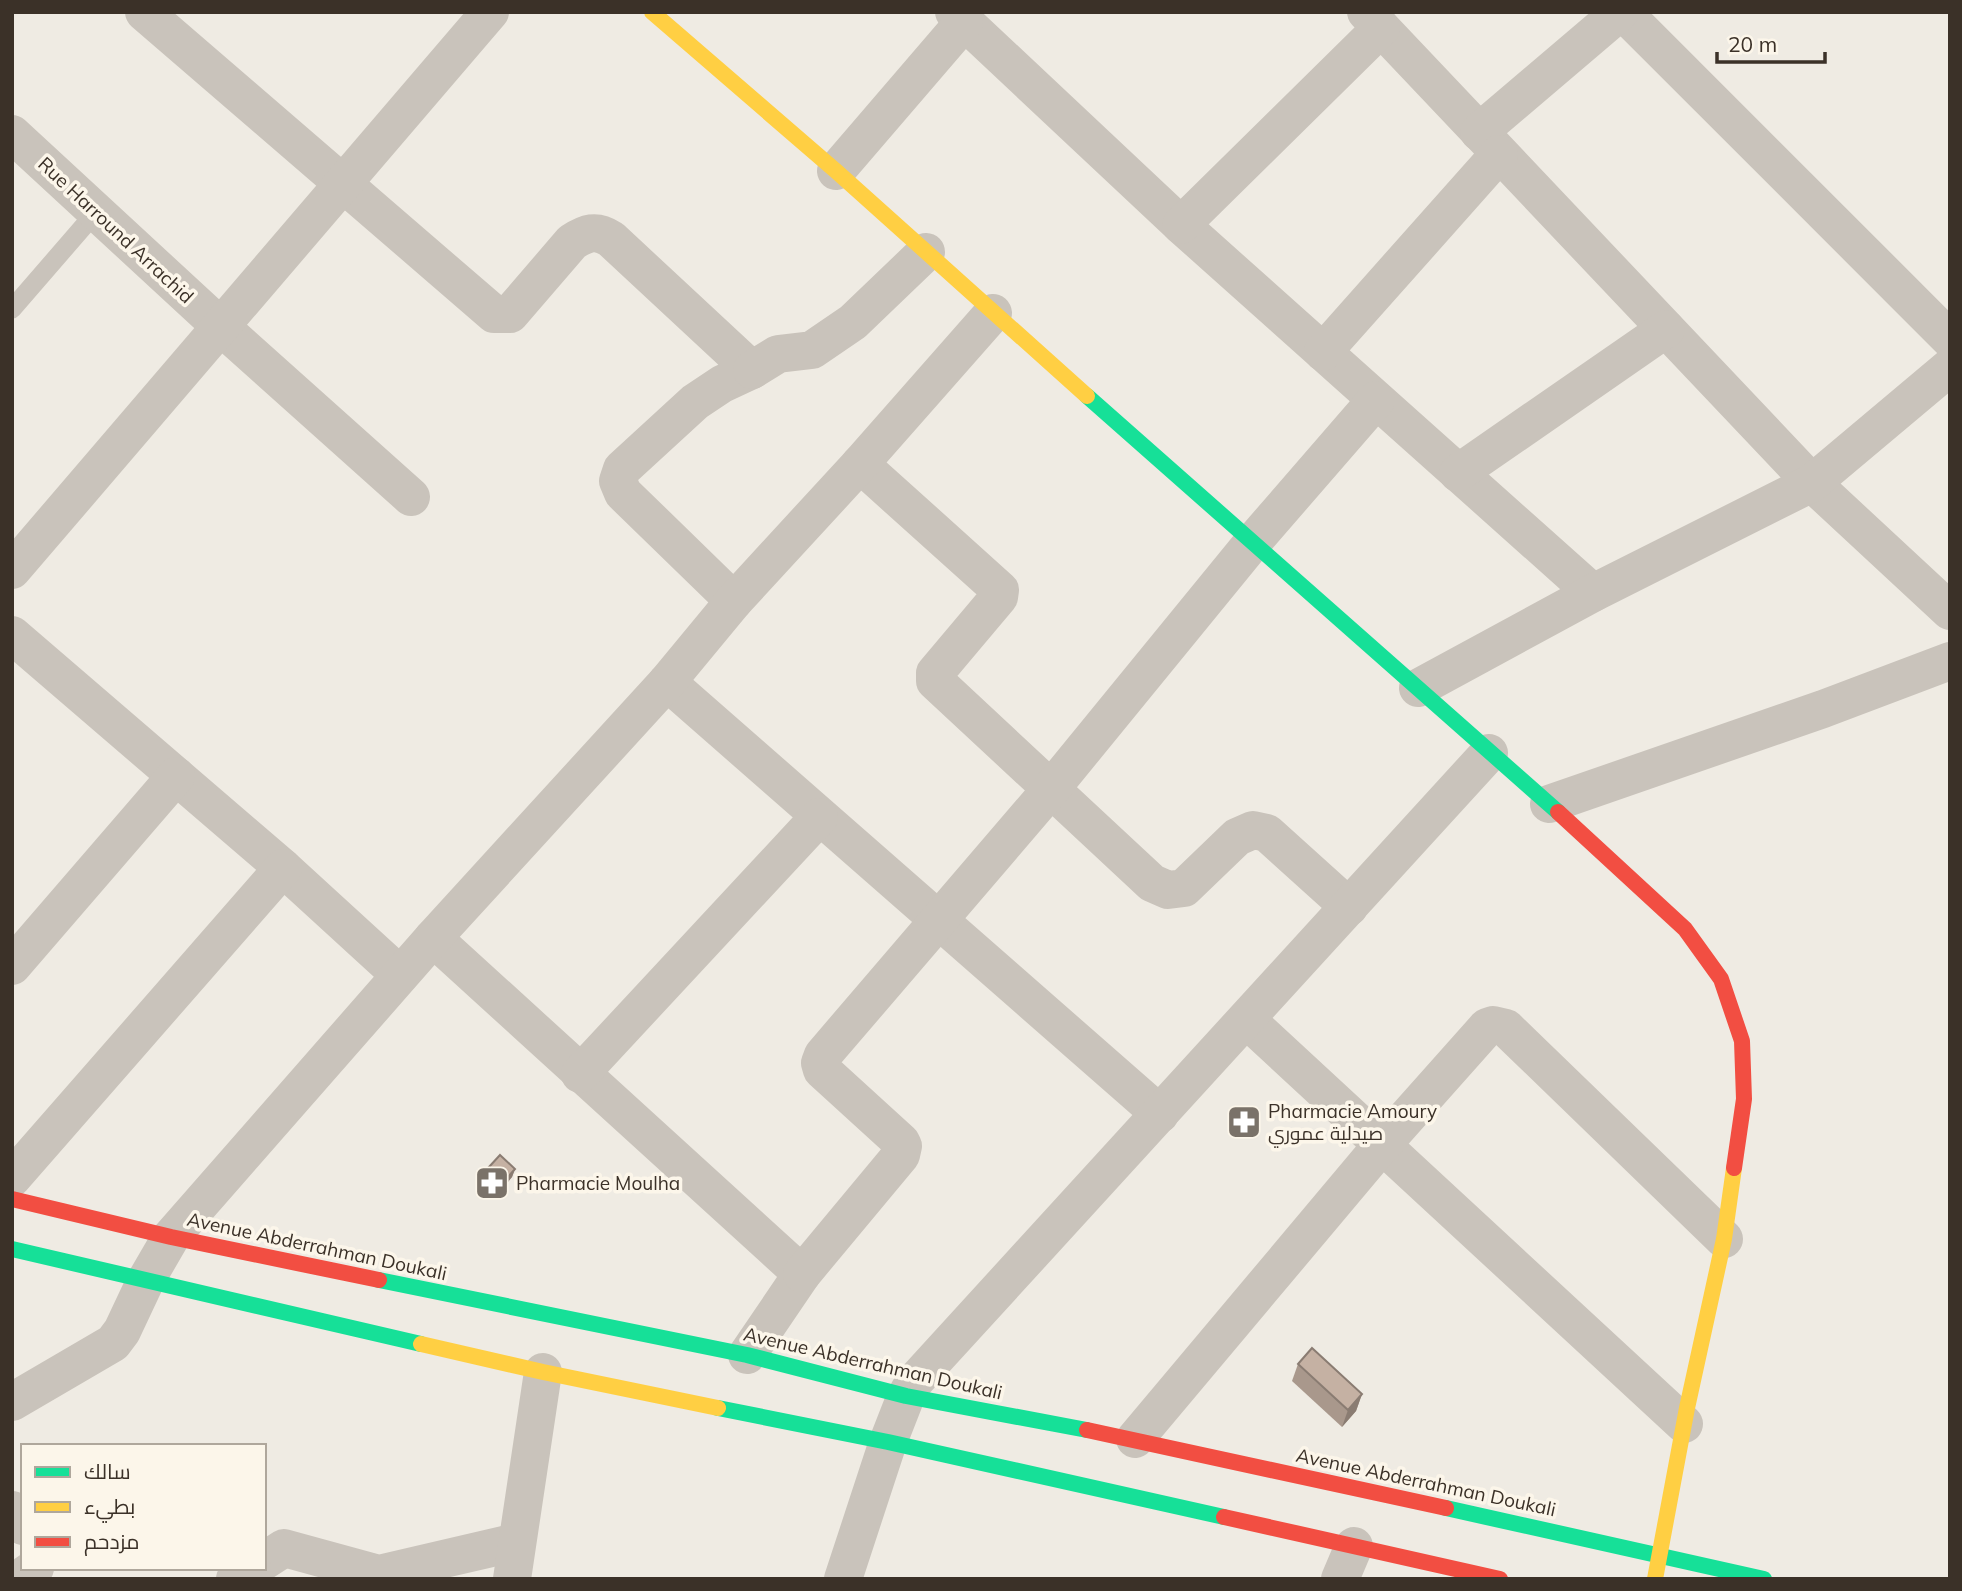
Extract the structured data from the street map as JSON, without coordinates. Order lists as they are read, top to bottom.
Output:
{
  "streets": {
    "main road": ["Avenue Abderrahman Doukali"],
    "street": ["Rue Harround Arrachid"]
  },
  "places": {
    "pharmacy": ["Pharmacie Amoury صيدلية عموري", "Pharmacie Moulha"]
  },
  "legend": ["سالك", "بطيء", "مزدحم"],
  "scale_bar": "20 m"
}
